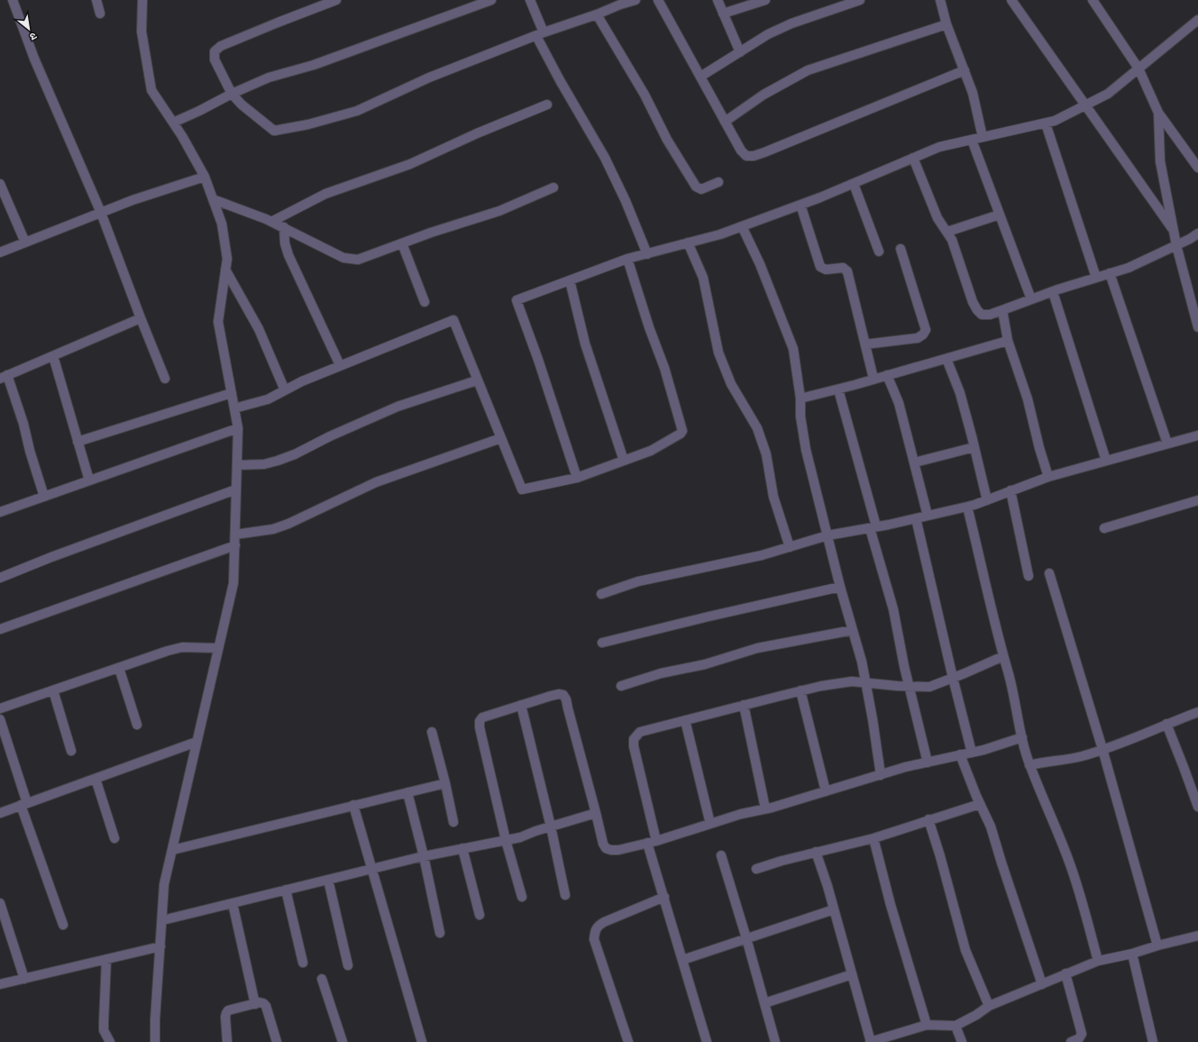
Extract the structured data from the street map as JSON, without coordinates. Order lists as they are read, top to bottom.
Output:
{
  "north": "bottom right"
}
